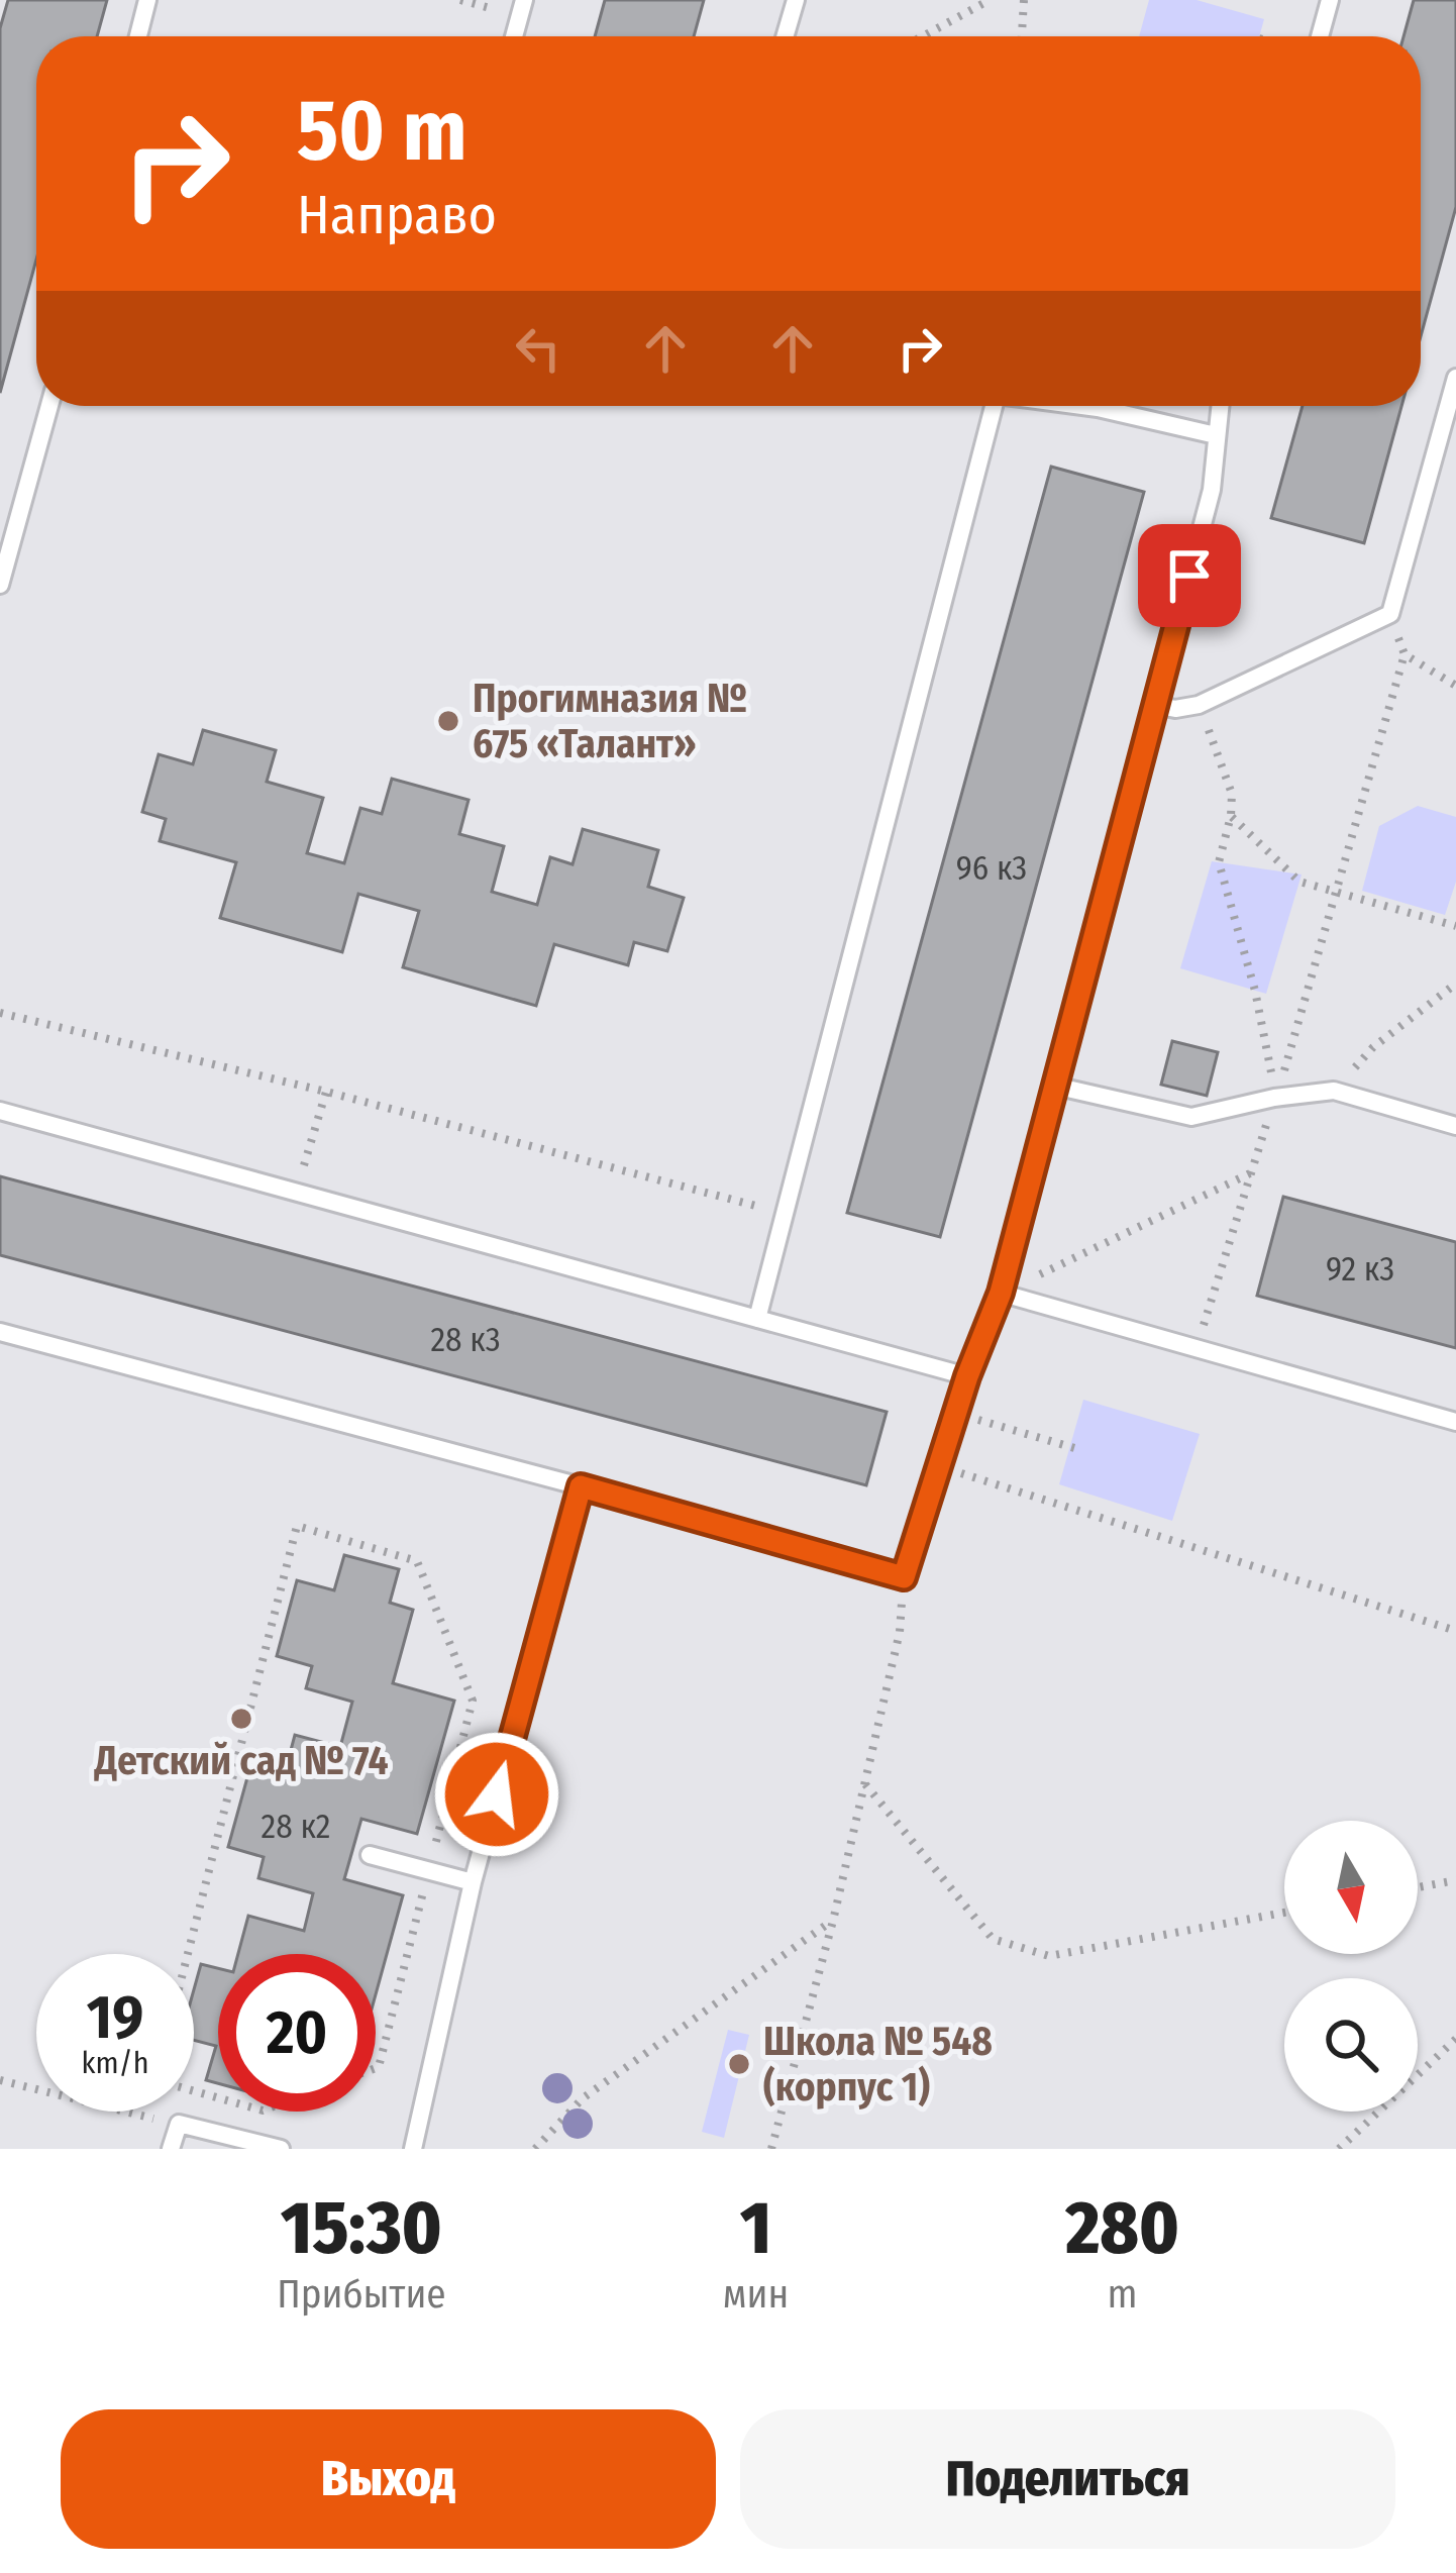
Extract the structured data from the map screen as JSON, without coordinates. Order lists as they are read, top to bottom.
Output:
{
  "places": ["Прогимназия № 675 «Талант»", "Детский сад № 74", "Школа № 548 (корпус 1)"],
  "house_numbers": [
    "96 к3",
    "92 к3",
    "28 к3",
    "28 к2"
  ],
  "north": "bottom",
  "page": {
    "turn": ["50 m", "Направо"],
    "speed": "19 km/h",
    "limit": "20",
    "eta": [
      "15:30",
      "Прибытие",
      "1",
      "мин",
      "280",
      "m"
    ],
    "buttons": ["Выход", "Поделиться"]
  }
}
